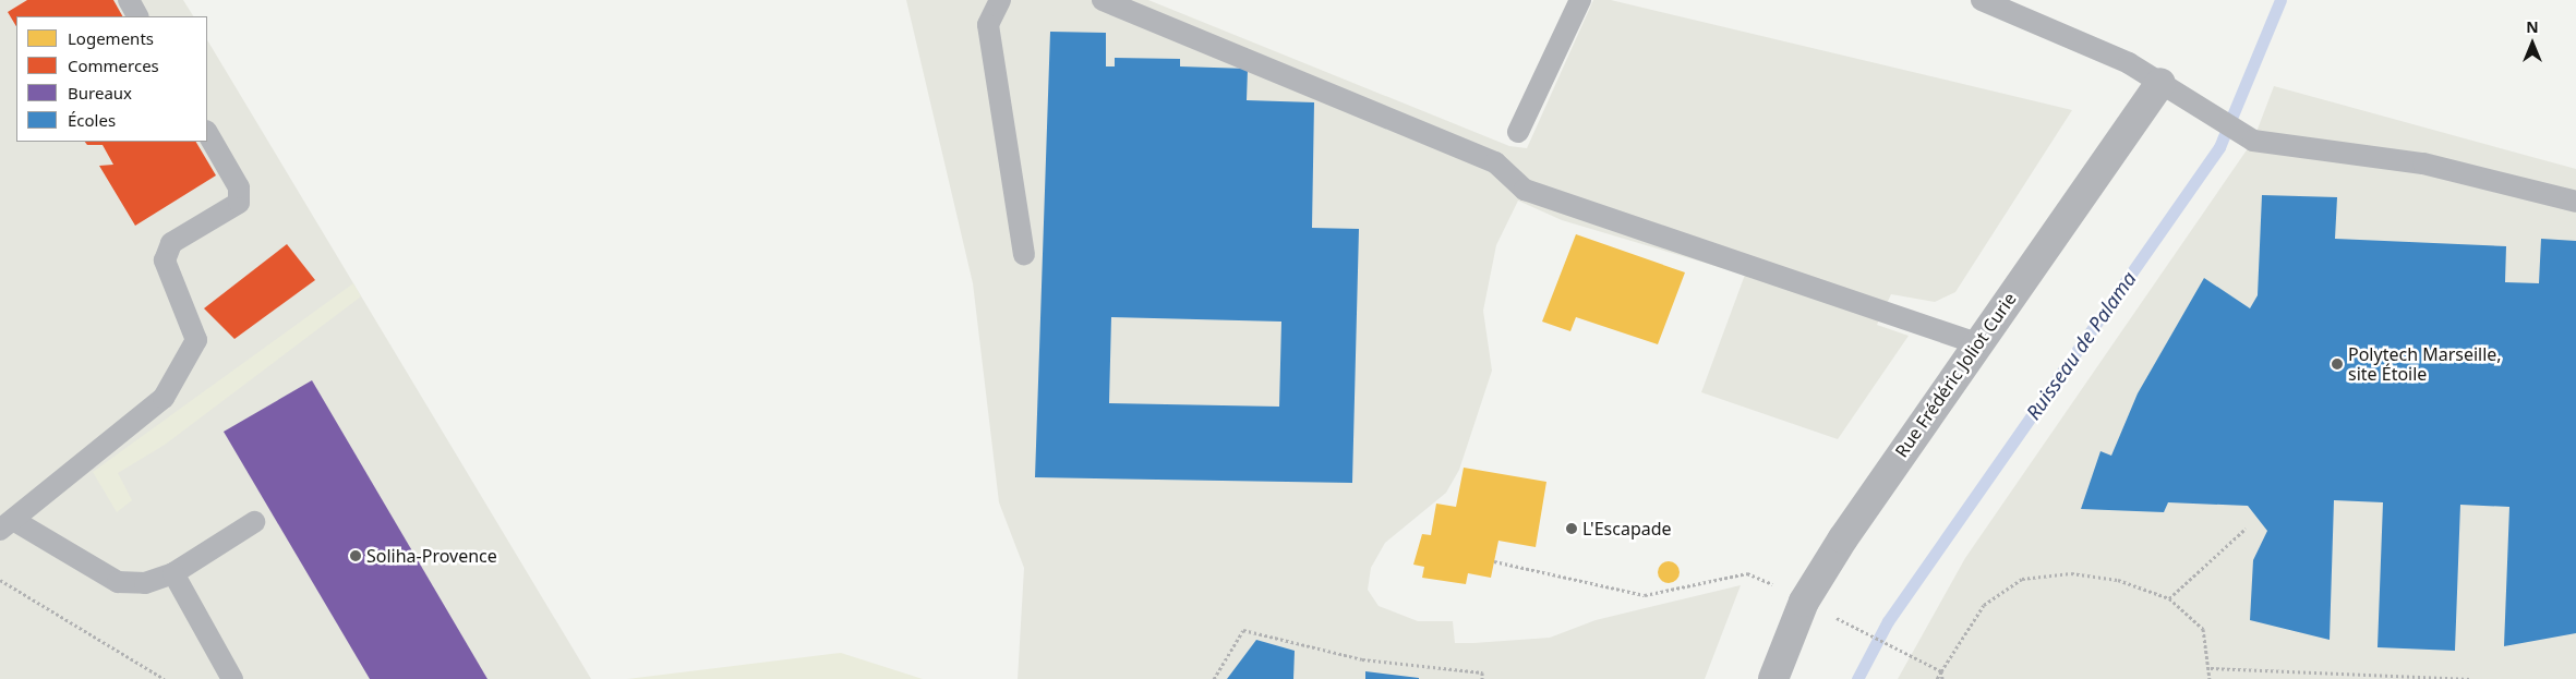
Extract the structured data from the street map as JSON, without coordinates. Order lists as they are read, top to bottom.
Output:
{
  "streets": {
    "street": ["Rue Frédéric Joliot Curie"]
  },
  "water": ["Ruisseau de Palama"],
  "places": ["Polytech Marseille, site Étoile", "L'Escapade", "Soliha-Provence"],
  "legend": [
    "Logements",
    "Commerces",
    "Bureaux",
    "Écoles"
  ],
  "north": "top"
}
